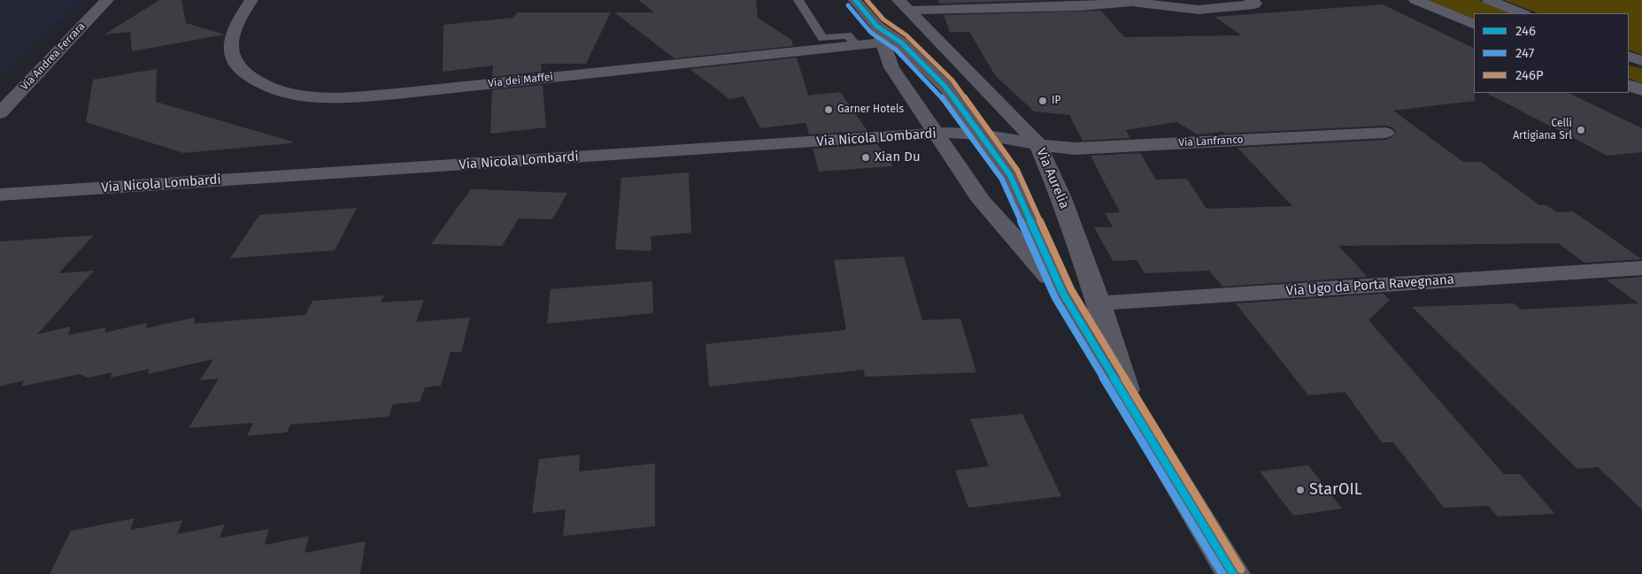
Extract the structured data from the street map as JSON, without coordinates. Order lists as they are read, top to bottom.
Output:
{
  "streets": {
    "main road": ["Via Aurelia"],
    "street": [
      "Via Andrea Ferrara",
      "Via dei Maffei",
      "Via Nicola Lombardi",
      "Via Lanfranco",
      "Via Ugo da Porta Ravegnana"
    ]
  },
  "crossings": [
    ["Via dei Maffei", "Via Aurelia"],
    ["Via Nicola Lombardi", "Via Lanfranco"],
    ["Via Nicola Lombardi", "Via Aurelia"],
    ["Via Lanfranco", "Via Aurelia"],
    ["Via Aurelia", "Via Ugo da Porta Ravegnana"]
  ],
  "places": [
    "IP",
    "Garner Hotels",
    "Celli Artigiana Srl",
    "Xian Du",
    "StarOIL"
  ],
  "lines": ["transit line 246", "transit line 246P", "transit line 247"],
  "legend": ["246", "247", "246P"]
}
